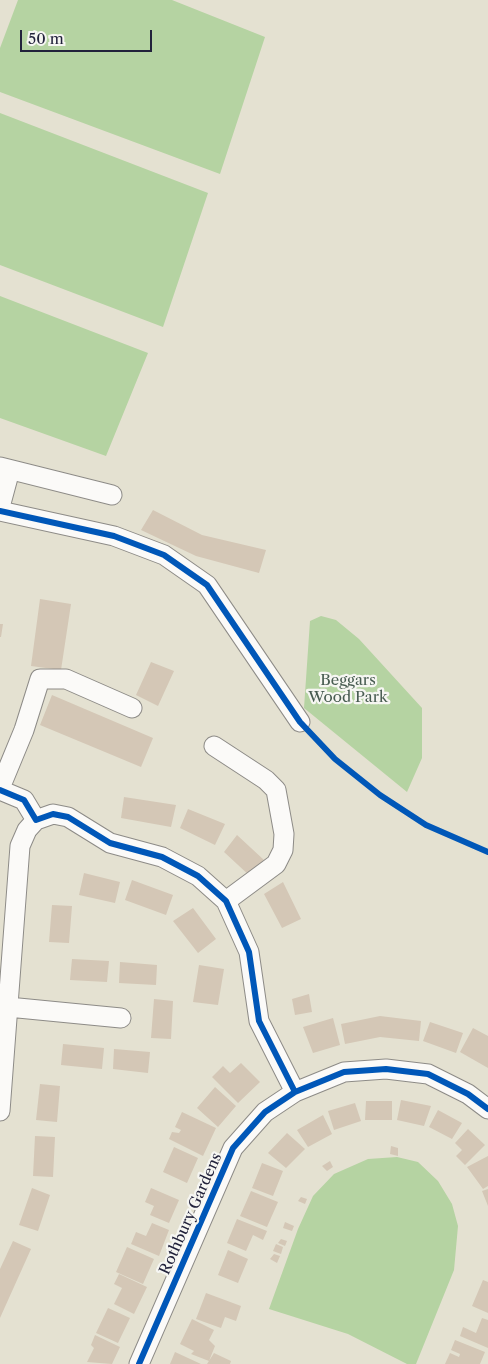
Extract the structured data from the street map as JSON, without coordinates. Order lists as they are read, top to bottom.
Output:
{
  "streets": {
    "street": ["Rothbury Gardens"]
  },
  "parks": ["Beggars Wood Park"],
  "scale_bar": "50 m"
}
